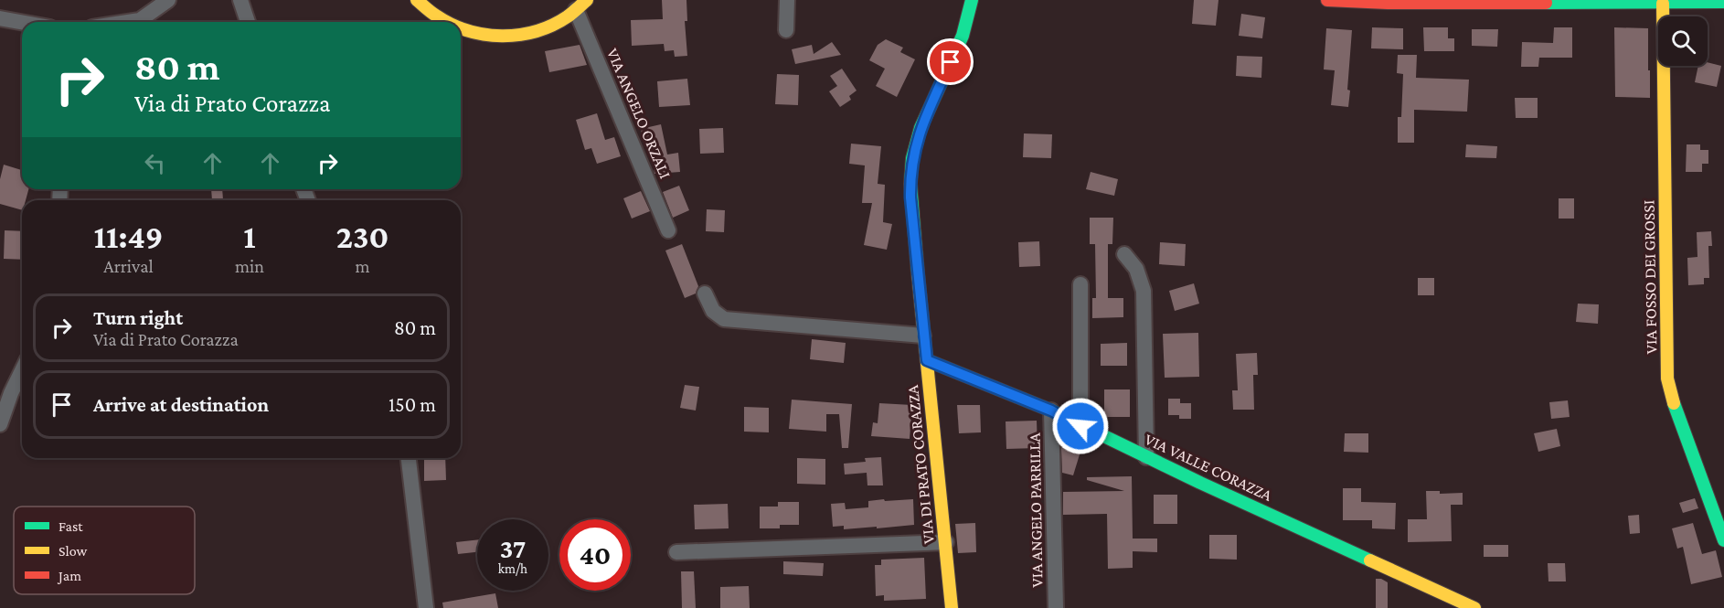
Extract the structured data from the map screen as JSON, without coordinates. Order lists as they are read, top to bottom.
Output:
{
  "streets": {
    "street": [
      "VIA ANGELO ORZALI",
      "VIA FOSSO DEI GROSSI",
      "VIA DI PRATO CORAZZA",
      "VIA VALLE CORAZZA",
      "VIA ANGELO PARRILLA"
    ]
  },
  "crossings": [
    ["VIA DI PRATO CORAZZA", "VIA VALLE CORAZZA"],
    ["VIA VALLE CORAZZA", "VIA ANGELO PARRILLA"]
  ],
  "legend": ["Fast", "Slow", "Jam"],
  "page": {
    "turn": ["80 m", "Via di Prato Corazza"],
    "eta": [
      "11:49",
      "Arrival",
      "1",
      "min",
      "230",
      "m"
    ],
    "list": [
      {
        "name": "Turn right",
        "note": "Via di Prato Corazza",
        "value": "80 m"
      },
      {
        "name": "Arrive at destination",
        "value": "150 m"
      }
    ],
    "speed": "37 km/h",
    "limit": "40"
  }
}
